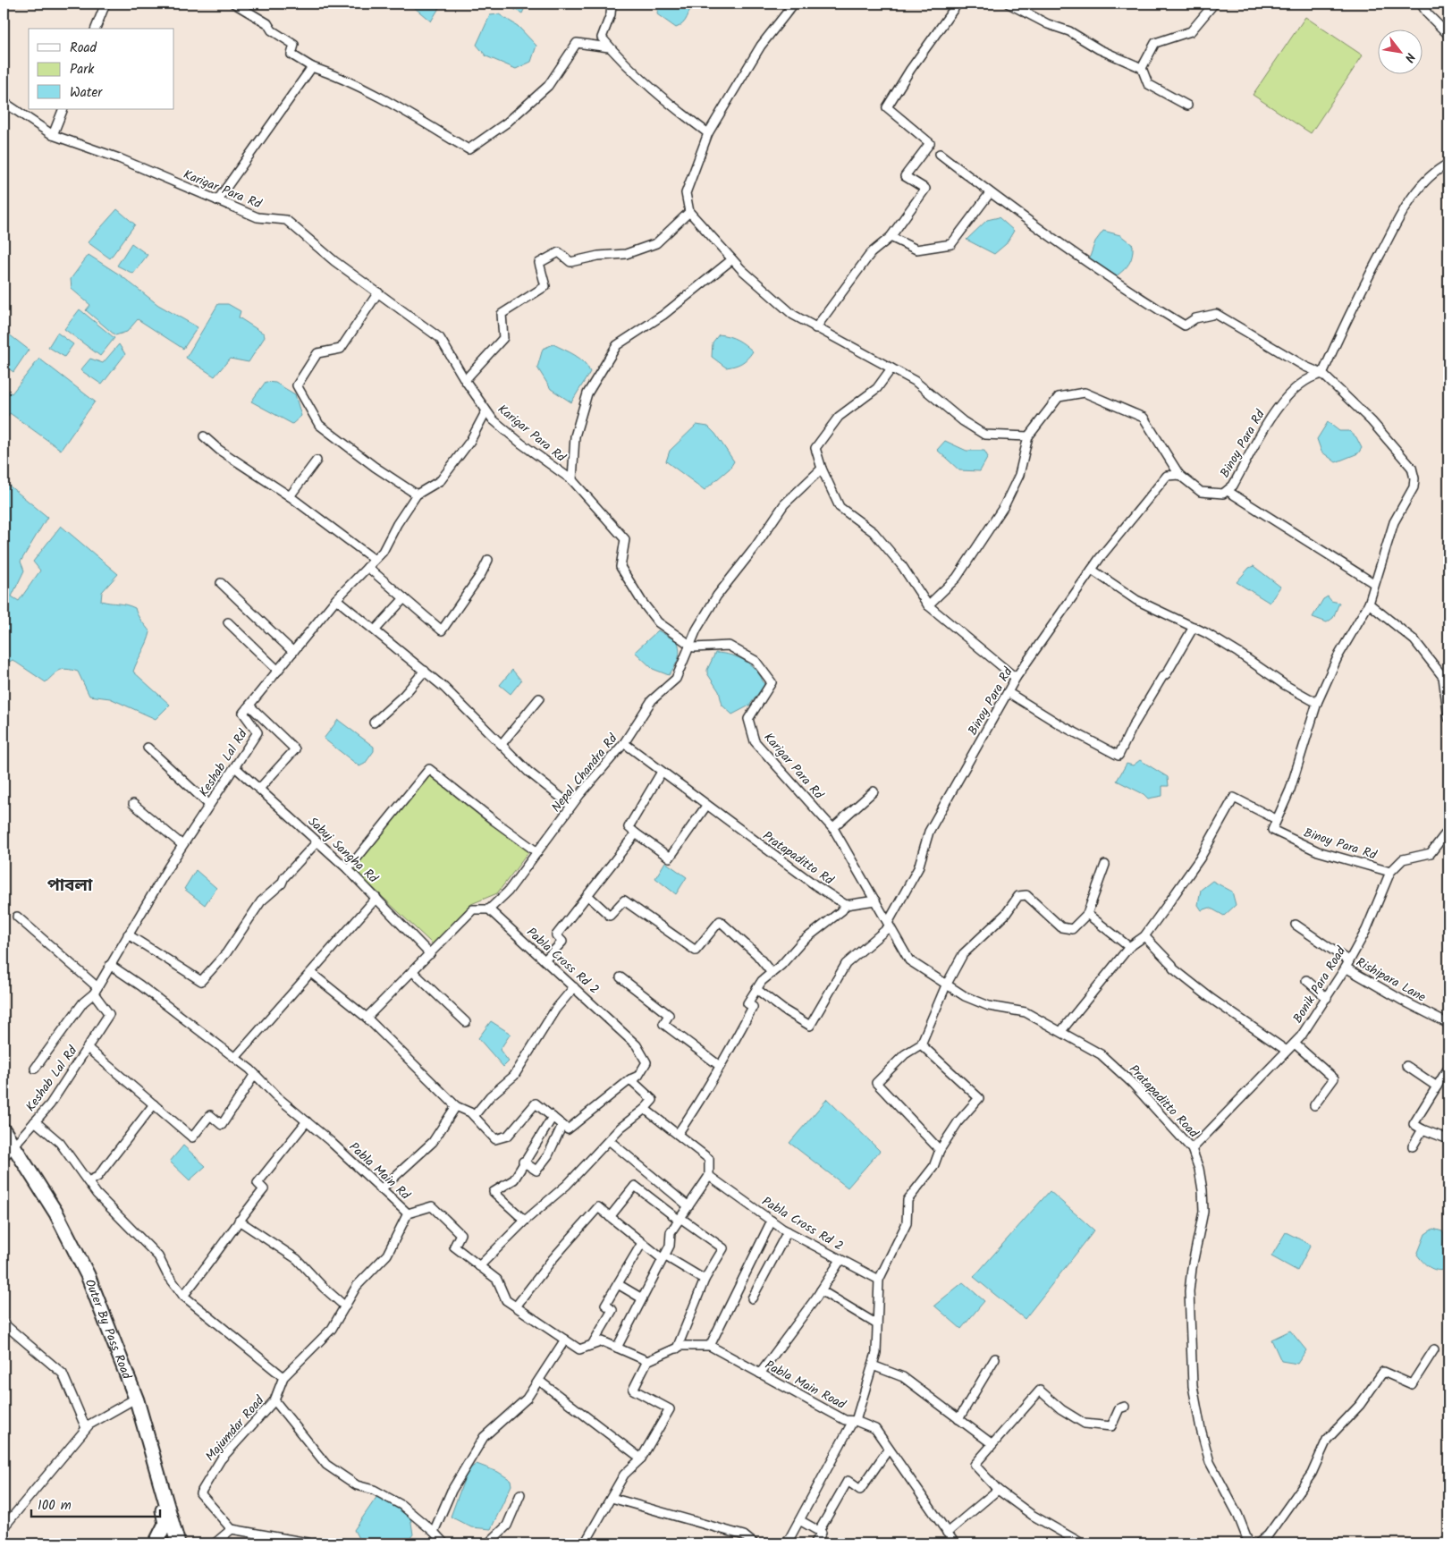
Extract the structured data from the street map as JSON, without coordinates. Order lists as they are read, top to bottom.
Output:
{
  "streets": {
    "main road": ["Outer By Pass Road"],
    "street": [
      "Karigar Para Rd",
      "Binoy Para Rd",
      "Keshab Lal Rd",
      "Nepal Chandra Rd",
      "Sabuj Sangha Rd",
      "Pratapaditto Rd",
      "Pabla Cross Rd 2",
      "Rishipara Lane",
      "Bonik Para Road",
      "Pratapaditto Road",
      "Pabla Main Rd",
      "Pabla Main Road",
      "Majumdar Road"
    ]
  },
  "crossings": [
    ["Karigar Para Rd", "Nepal Chandra Rd"],
    ["Binoy Para Rd", "Bonik Para Road"],
    ["Keshab Lal Rd", "Sabuj Sangha Rd"],
    ["Keshab Lal Rd", "Pabla Main Rd"],
    ["Keshab Lal Rd", "Outer By Pass Road"],
    ["Nepal Chandra Rd", "Pratapaditto Rd"],
    ["Nepal Chandra Rd", "Pabla Cross Rd 2"],
    ["Rishipara Lane", "Bonik Para Road"],
    ["Bonik Para Road", "Pratapaditto Road"],
    ["Pabla Main Rd", "Pabla Main Road"],
    ["Pabla Main Rd", "Majumdar Road"]
  ],
  "districts": ["পাবলা"],
  "legend": ["Road", "Park", "Water"],
  "scale_bar": "100 m",
  "north": "bottom right"
}
